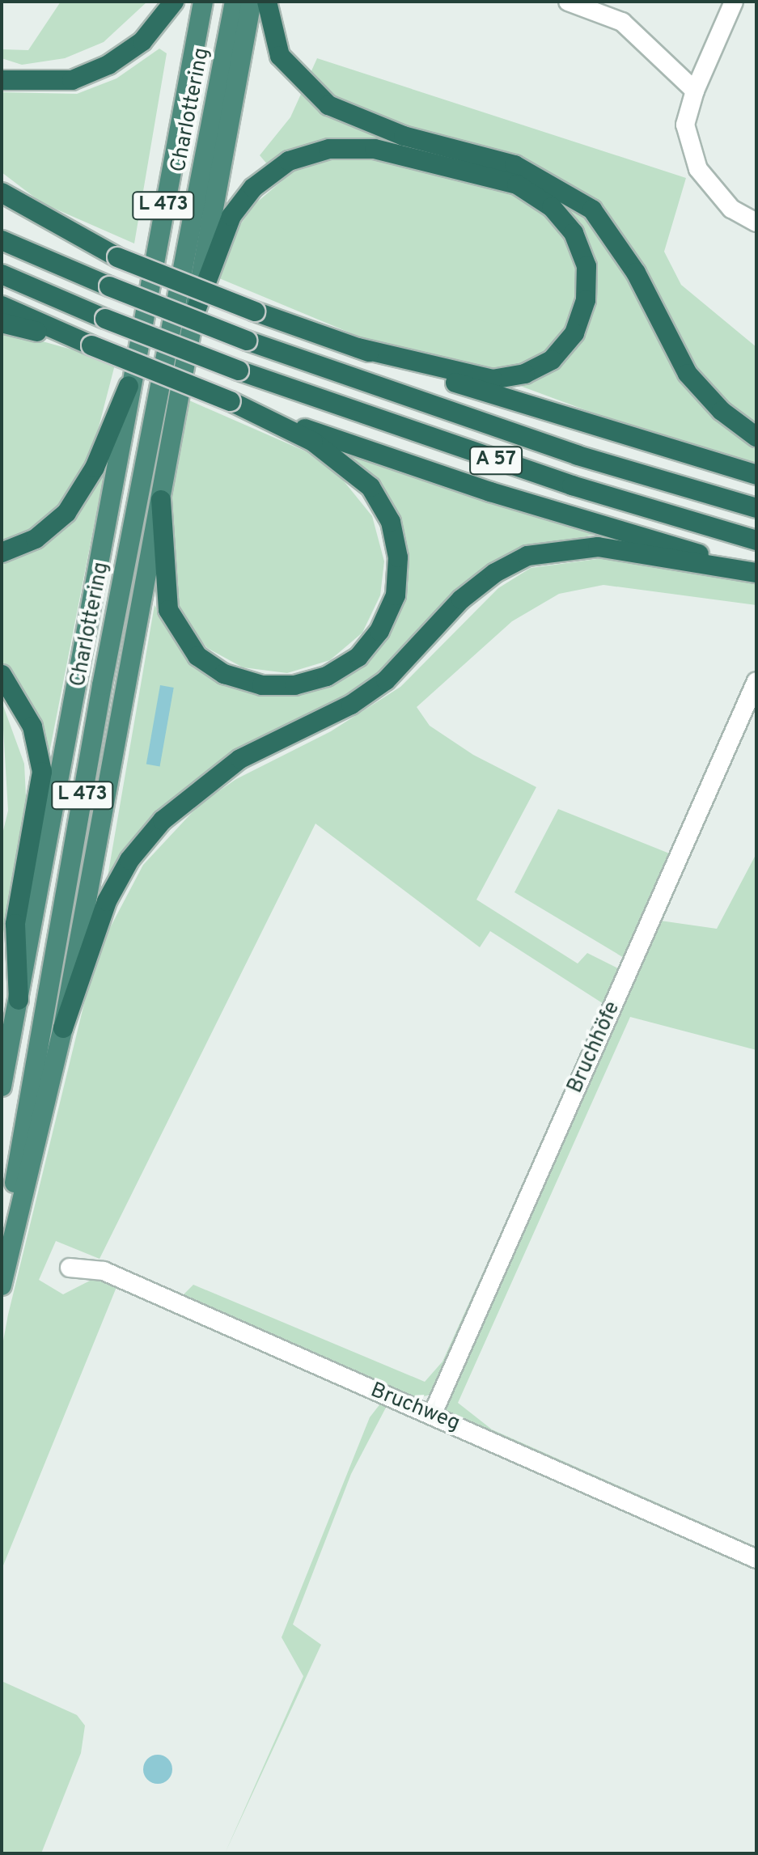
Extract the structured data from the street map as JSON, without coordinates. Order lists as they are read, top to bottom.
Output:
{
  "streets": {
    "highway": ["Charlottering", "L 473", "A 57"],
    "street": ["Bruchhöfe", "Bruchweg"]
  },
  "crossings": [
    ["Bruchhöfe", "Bruchweg"]
  ]
}
